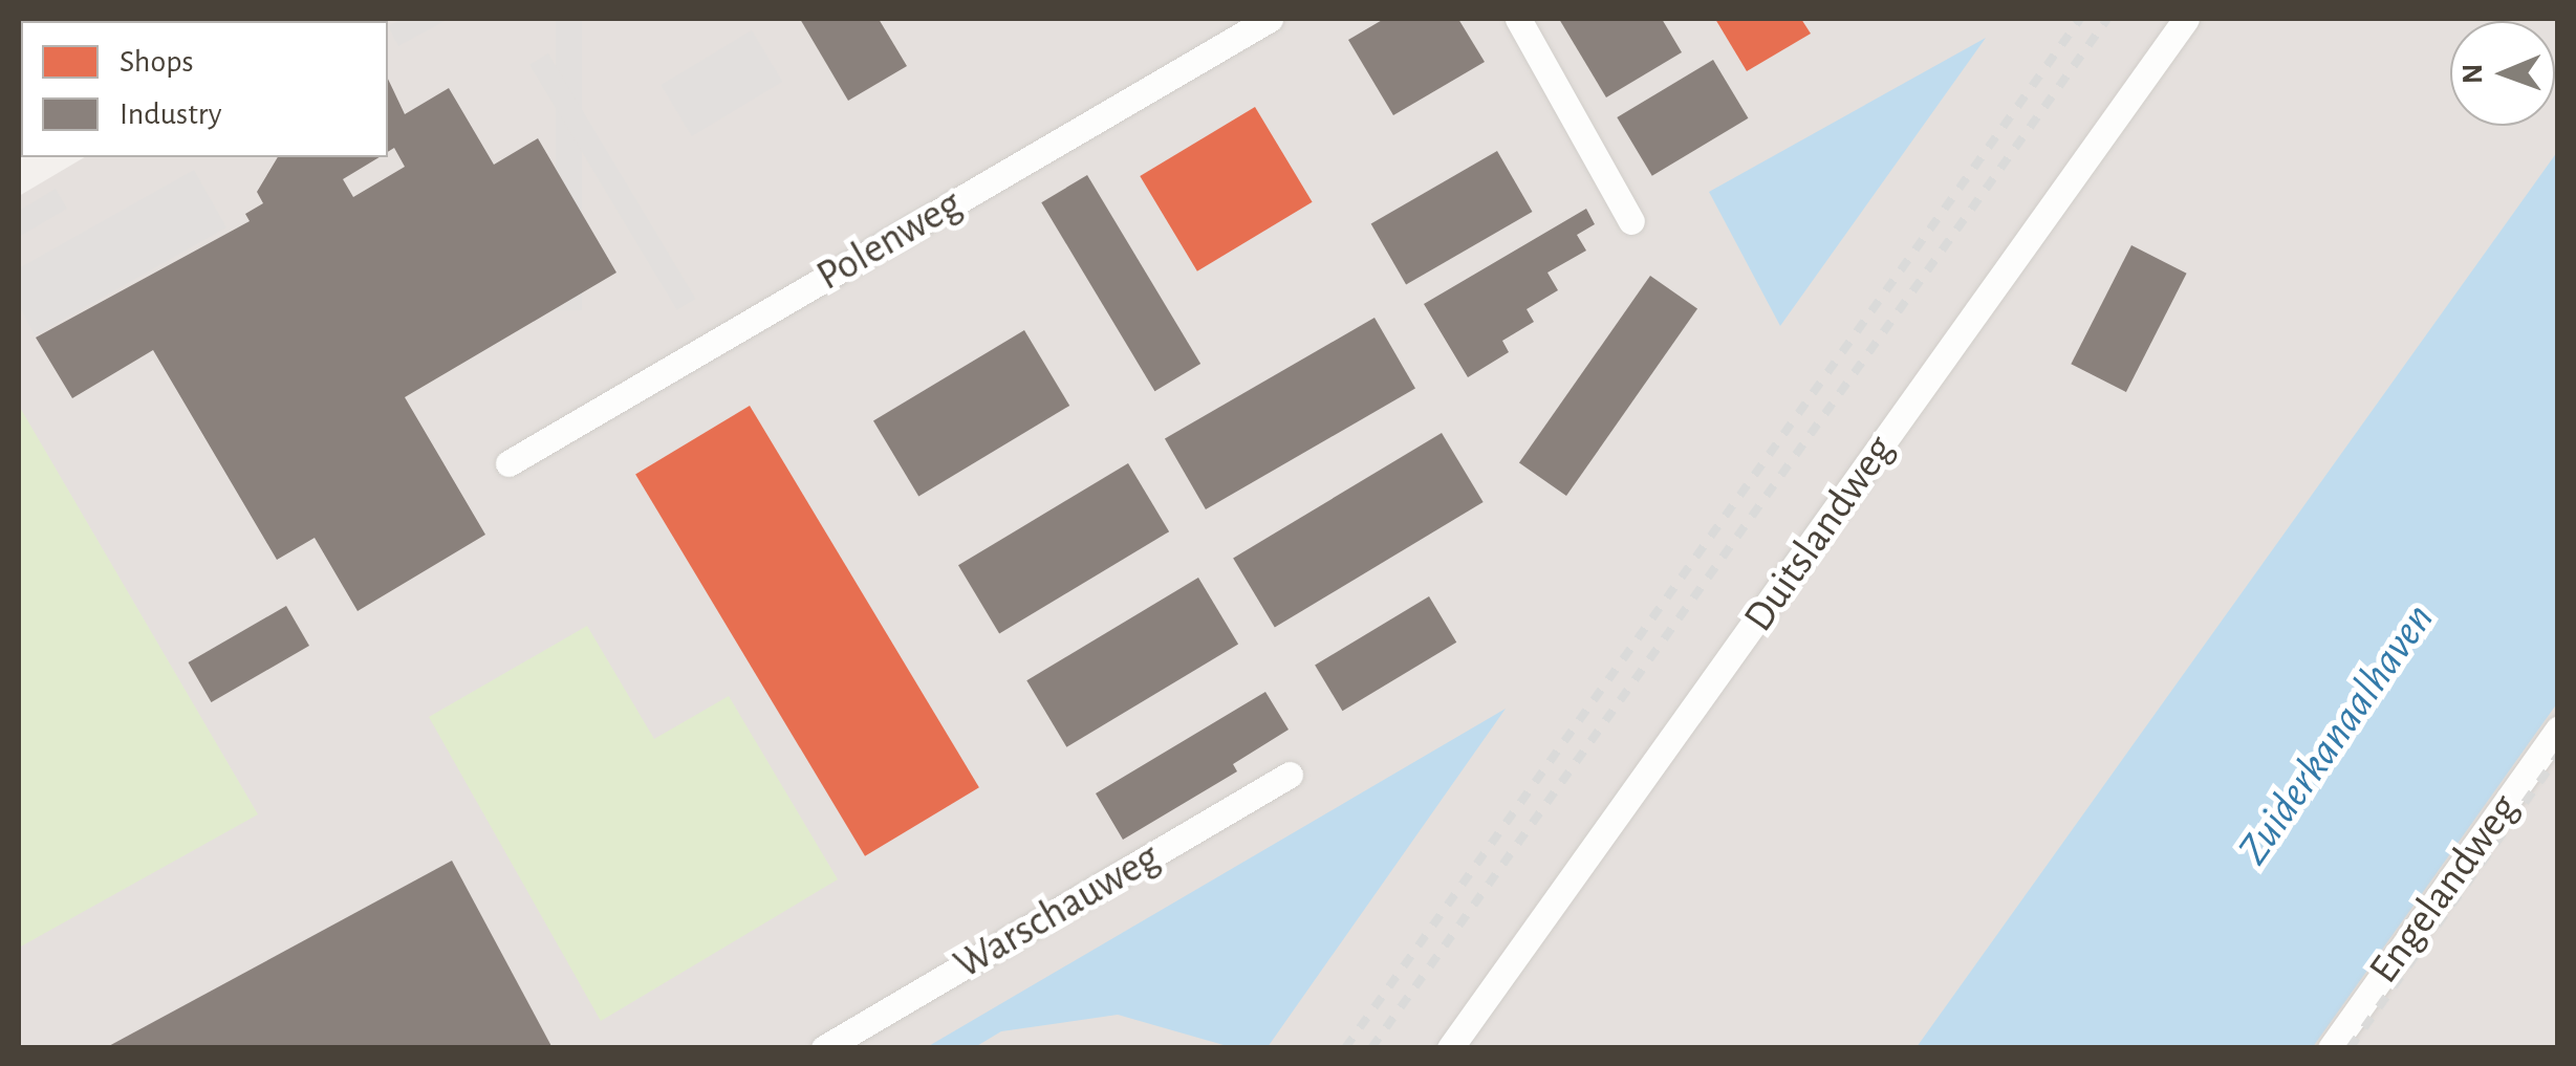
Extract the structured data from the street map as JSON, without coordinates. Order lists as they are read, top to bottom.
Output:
{
  "streets": {
    "street": [
      "Polenweg",
      "Duitslandweg",
      "Engelandweg",
      "Warschauweg"
    ]
  },
  "water": ["Zuiderkanaalhaven"],
  "legend": ["Shops", "Industry"],
  "north": "left"
}
